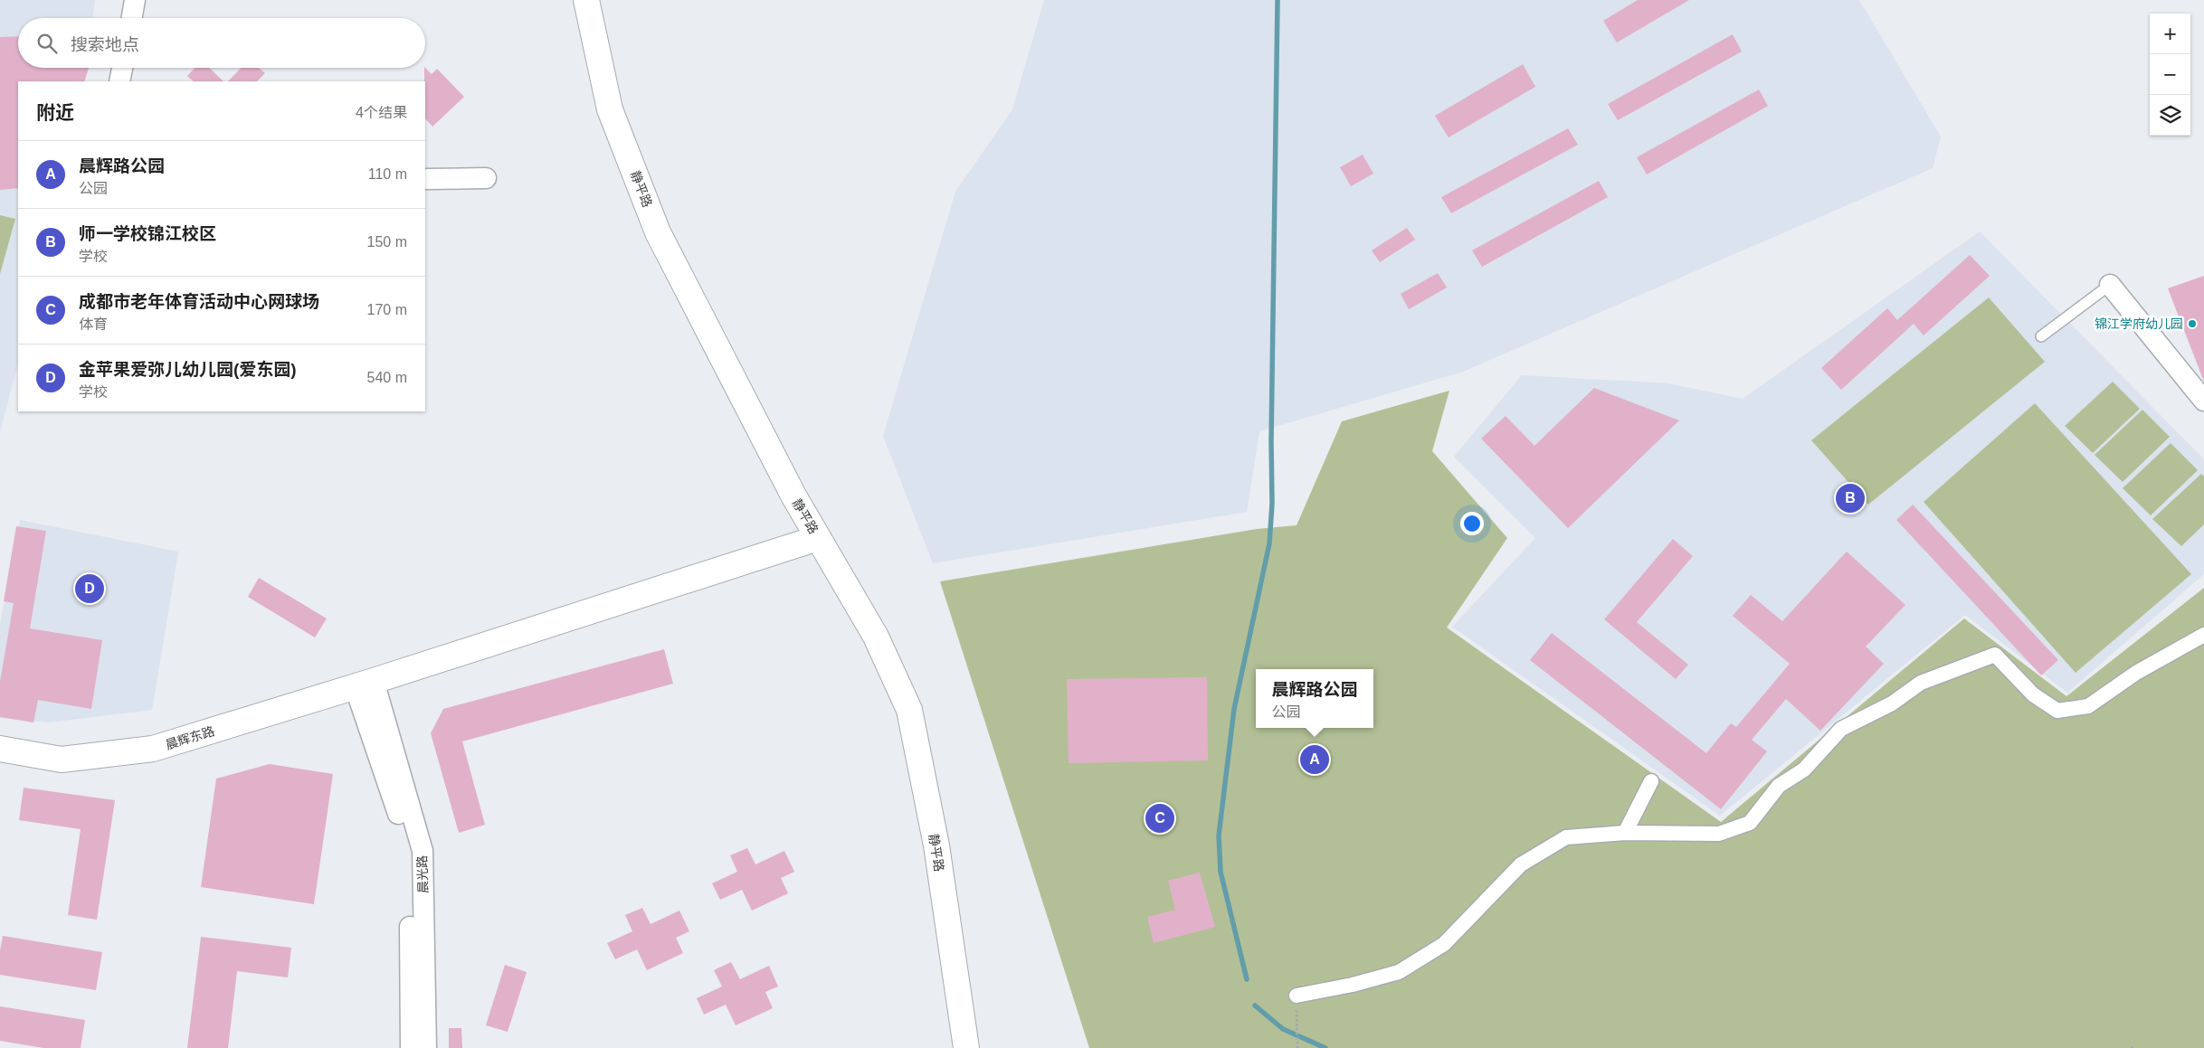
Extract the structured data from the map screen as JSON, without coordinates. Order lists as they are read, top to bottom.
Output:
{
  "streets": {
    "street": ["静平路", "晨辉东路", "晨光路"]
  },
  "crossings": [
    ["静平路", "晨辉东路"],
    ["晨辉东路", "晨光路"]
  ],
  "places": ["锦江学府幼儿园"],
  "page": {
    "map_buttons": ["+", "−"],
    "search": "搜索地点",
    "heading": ["附近", "4个结果"],
    "list": [
      {
        "mark": "A",
        "name": "晨辉路公园",
        "note": "公园",
        "value": "110 m"
      },
      {
        "mark": "B",
        "name": "师一学校锦江校区",
        "note": "学校",
        "value": "150 m"
      },
      {
        "mark": "C",
        "name": "成都市老年体育活动中心网球场",
        "note": "体育",
        "value": "170 m"
      },
      {
        "mark": "D",
        "name": "金苹果爱弥儿幼儿园(爱东园)",
        "note": "学校",
        "value": "540 m"
      }
    ],
    "pins": [
      "B",
      "D",
      "A",
      "C"
    ],
    "popup": ["晨辉路公园", "公园"]
  }
}
